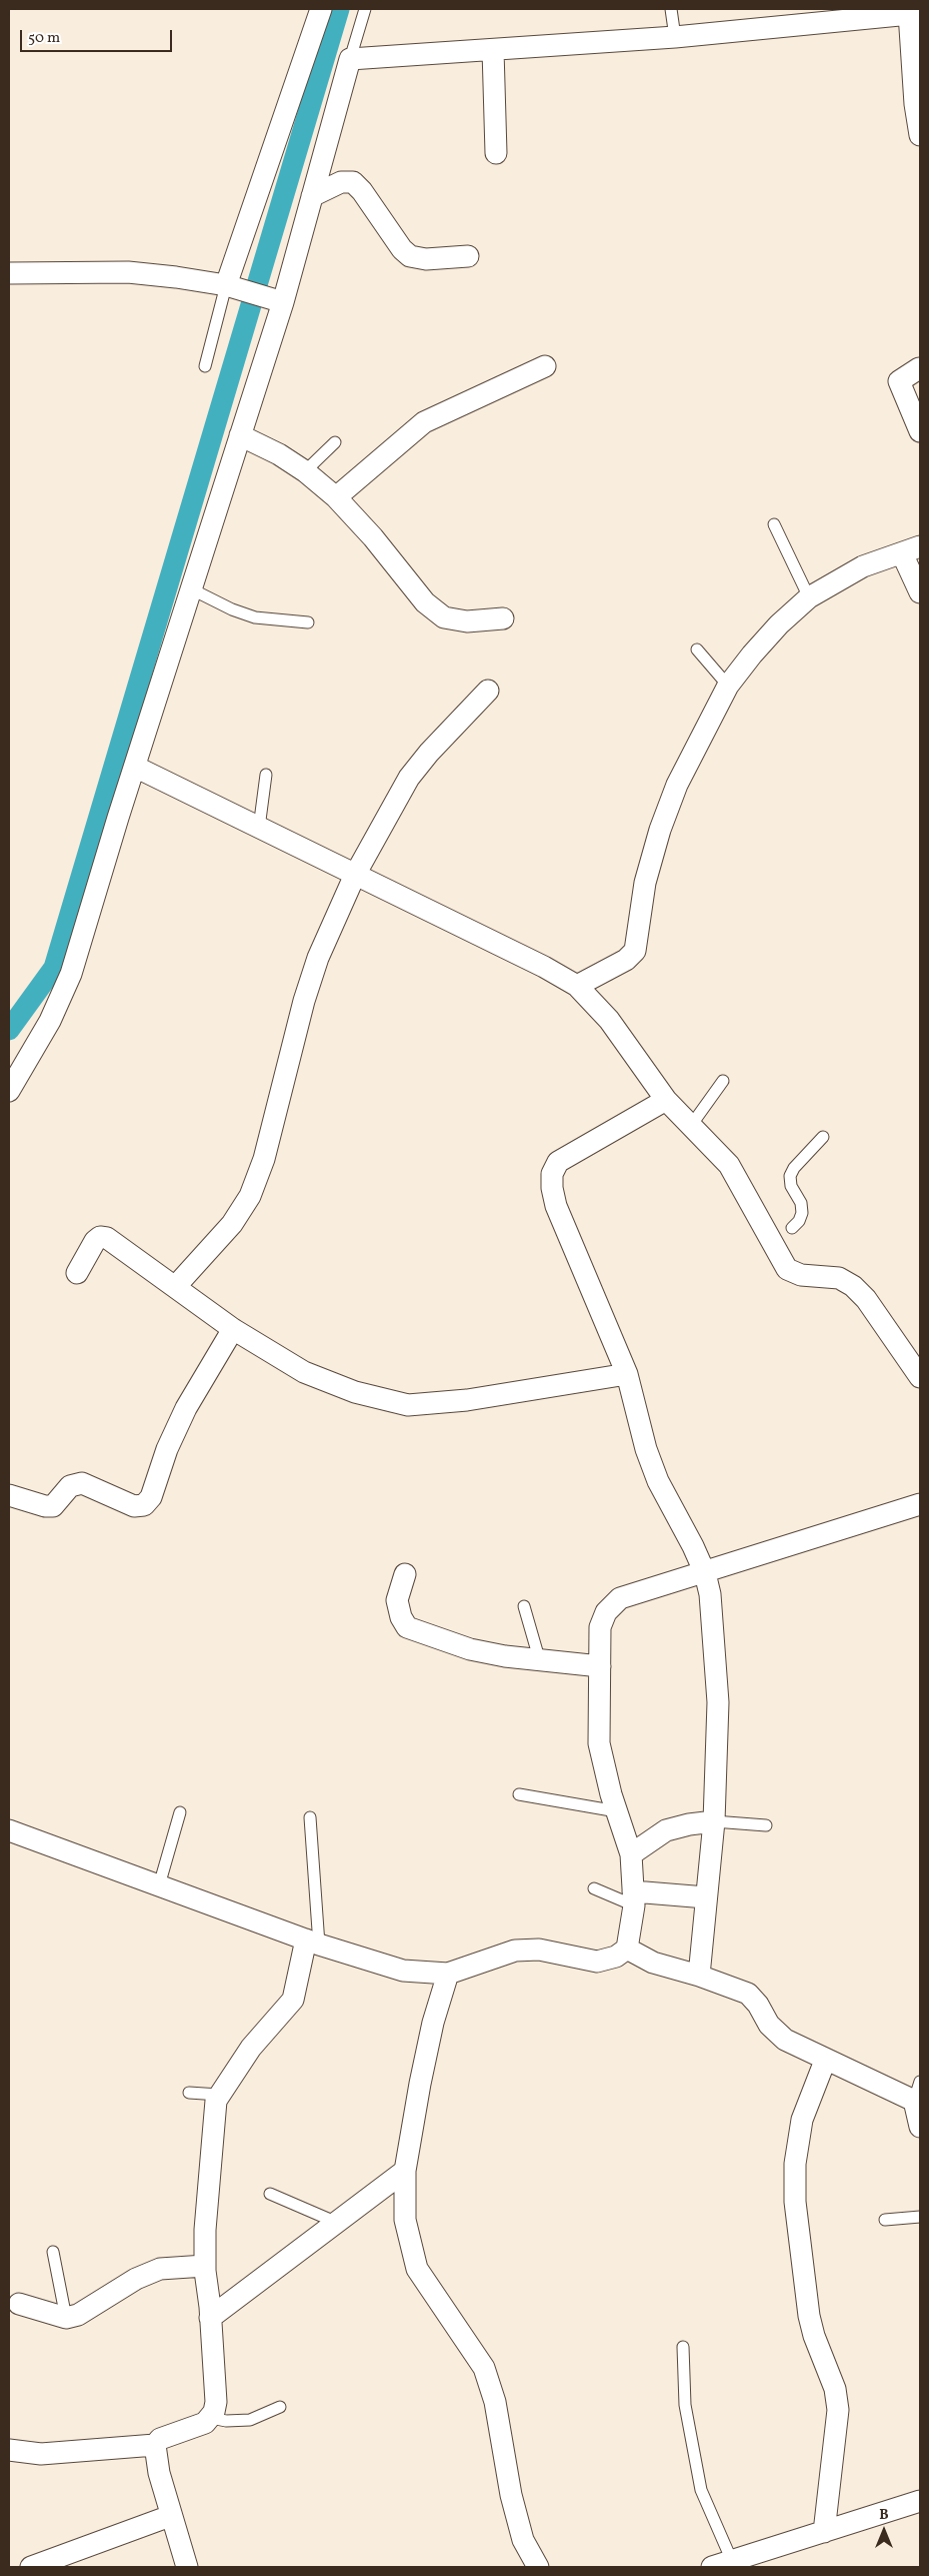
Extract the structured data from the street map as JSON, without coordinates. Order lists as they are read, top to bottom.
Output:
{
  "scale_bar": "50 m",
  "north": "top"
}
